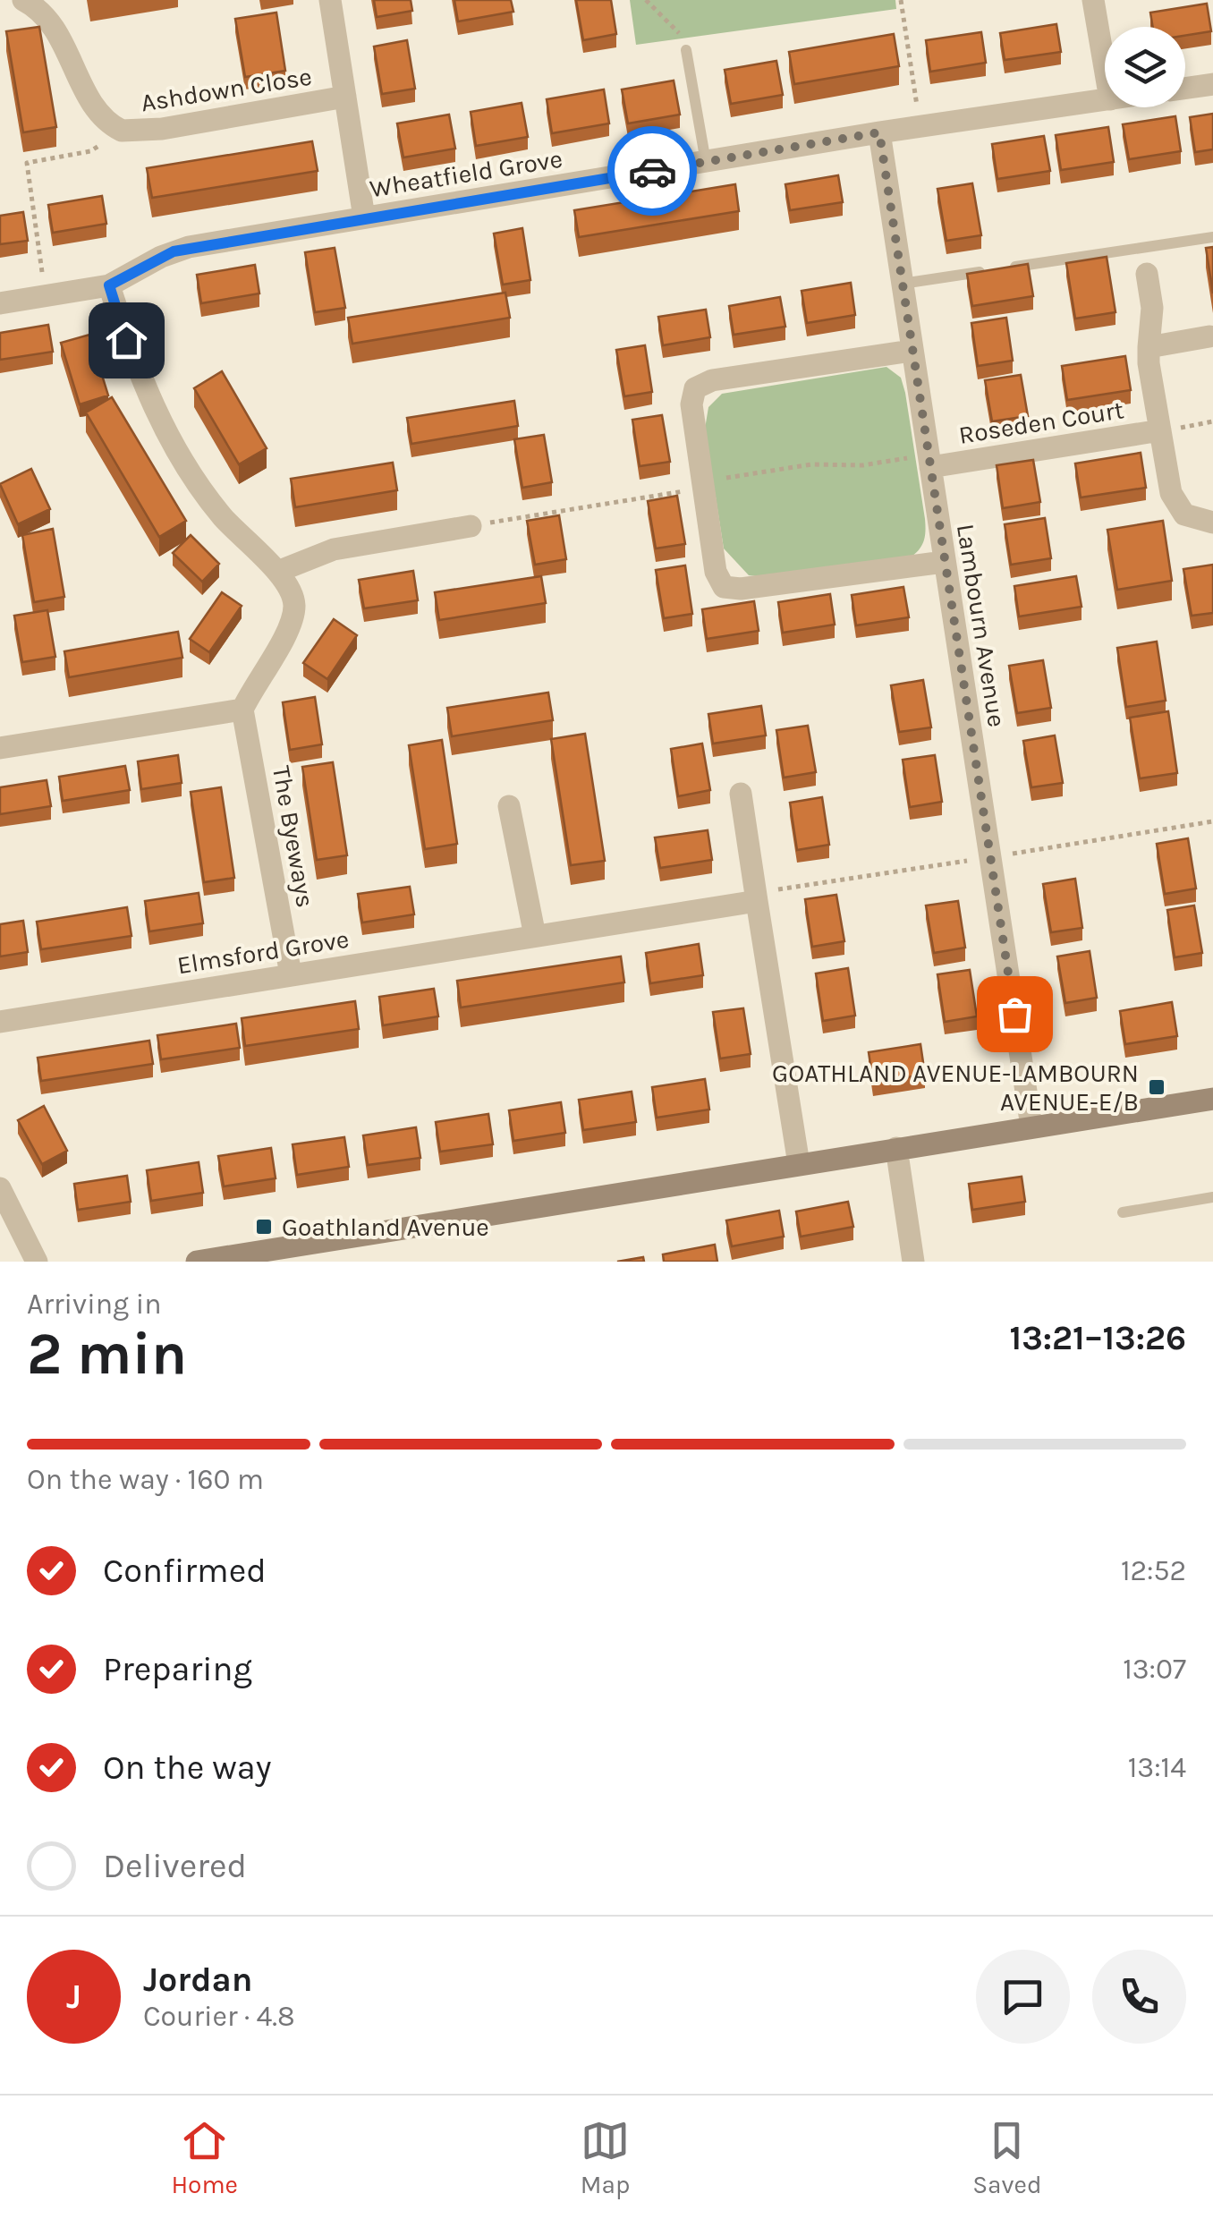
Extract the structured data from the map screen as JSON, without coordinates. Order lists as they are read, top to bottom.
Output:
{
  "streets": {
    "street": [
      "Ashdown Close",
      "Wheatfield Grove",
      "Roseden Court",
      "Lambourn Avenue",
      "The Byeways",
      "Elmsford Grove"
    ]
  },
  "crossings": [
    ["Wheatfield Grove", "Lambourn Avenue"],
    ["Roseden Court", "Lambourn Avenue"],
    ["The Byeways", "Elmsford Grove"]
  ],
  "places": {
    "transit": ["GOATHLAND AVENUE-LAMBOURN AVENUE-E/B", "Goathland Avenue"]
  },
  "page": {
    "heading": ["2 min", "Arriving in", "13:21–13:26"],
    "panel": ["Jordan", "Courier · 4.8"],
    "bar": "On the way · 160 m",
    "list": [
      ["Confirmed", "12:52"],
      ["Preparing", "13:07"],
      ["On the way", "13:14"],
      "Delivered"
    ],
    "round": "J",
    "tabs": ["Home", "Map", "Saved"]
  }
}
